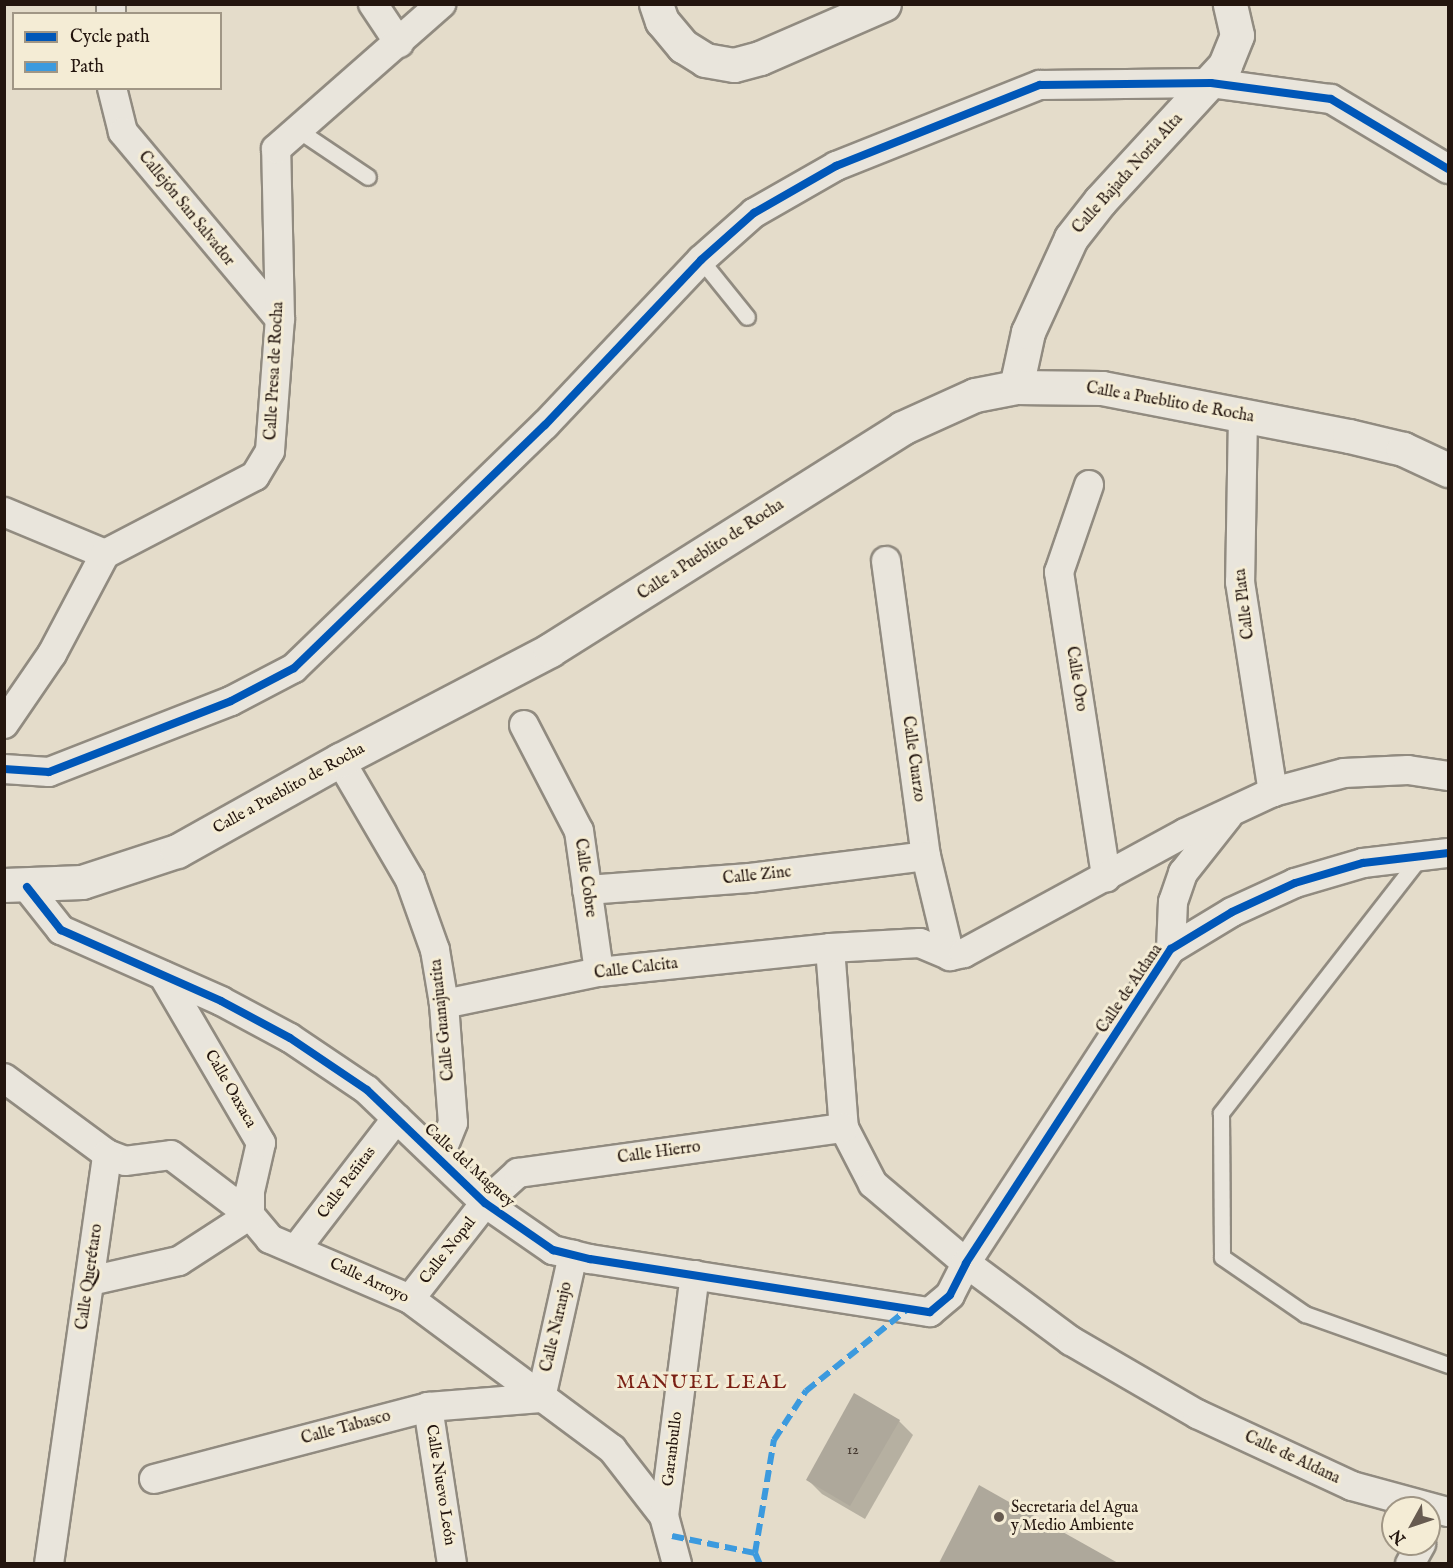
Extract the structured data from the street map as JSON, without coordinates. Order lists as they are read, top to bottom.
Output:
{
  "streets": {
    "street": [
      "Calle Bajada Noria Alta",
      "Callejón San Salvador",
      "Calle Presa de Rocha",
      "Calle a Pueblito de Rocha",
      "Calle Plata",
      "Calle Oro",
      "Calle Cuarzo",
      "Calle Zinc",
      "Calle Cobre",
      "Calle Calcita",
      "Calle de Aldana",
      "Calle Guanajuatita",
      "Calle Oaxaca",
      "Calle Hierro",
      "Calle del Maguey",
      "Calle Peñitas",
      "Calle Nopal",
      "Calle Querétaro",
      "Calle Arroyo",
      "Calle Naranjo",
      "Calle Tabasco",
      "Garanbullo",
      "Calle Nuevo León"
    ]
  },
  "crossings": [
    ["Calle Bajada Noria Alta", "Calle a Pueblito de Rocha"],
    ["Callejón San Salvador", "Calle Presa de Rocha"],
    ["Calle a Pueblito de Rocha", "Calle Plata"],
    ["Calle a Pueblito de Rocha", "Calle Guanajuatita"],
    ["Calle a Pueblito de Rocha", "Calle del Maguey"],
    ["Calle Plata", "Calle de Aldana"],
    ["Calle Oro", "Calle de Aldana"],
    ["Calle Cuarzo", "Calle Zinc"],
    ["Calle Cuarzo", "Calle de Aldana"],
    ["Calle Zinc", "Calle Cobre"],
    ["Calle Cobre", "Calle Calcita"],
    ["Calle Calcita", "Calle de Aldana"],
    ["Calle Calcita", "Calle Guanajuatita"],
    ["Calle de Aldana", "Calle Hierro"],
    ["Calle de Aldana", "Calle del Maguey"],
    ["Calle Guanajuatita", "Calle del Maguey"],
    ["Calle Oaxaca", "Calle del Maguey"],
    ["Calle Oaxaca", "Calle Arroyo"],
    ["Calle Hierro", "Calle del Maguey"],
    ["Calle Hierro", "Calle Nopal"],
    ["Calle del Maguey", "Calle Peñitas"],
    ["Calle del Maguey", "Calle Nopal"],
    ["Calle del Maguey", "Calle Naranjo"],
    ["Calle del Maguey", "Garanbullo"],
    ["Calle Peñitas", "Calle Arroyo"],
    ["Calle Nopal", "Calle Arroyo"],
    ["Calle Arroyo", "Calle Naranjo"],
    ["Calle Arroyo", "Calle Tabasco"],
    ["Calle Arroyo", "Garanbullo"],
    ["Calle Naranjo", "Calle Tabasco"],
    ["Calle Tabasco", "Calle Nuevo León"]
  ],
  "districts": ["MANUEL LEAL"],
  "places": ["Secretaria del Agua y Medio Ambiente"],
  "house_numbers": ["12"],
  "legend": ["Cycle path", "Path"],
  "north": "bottom left"
}
